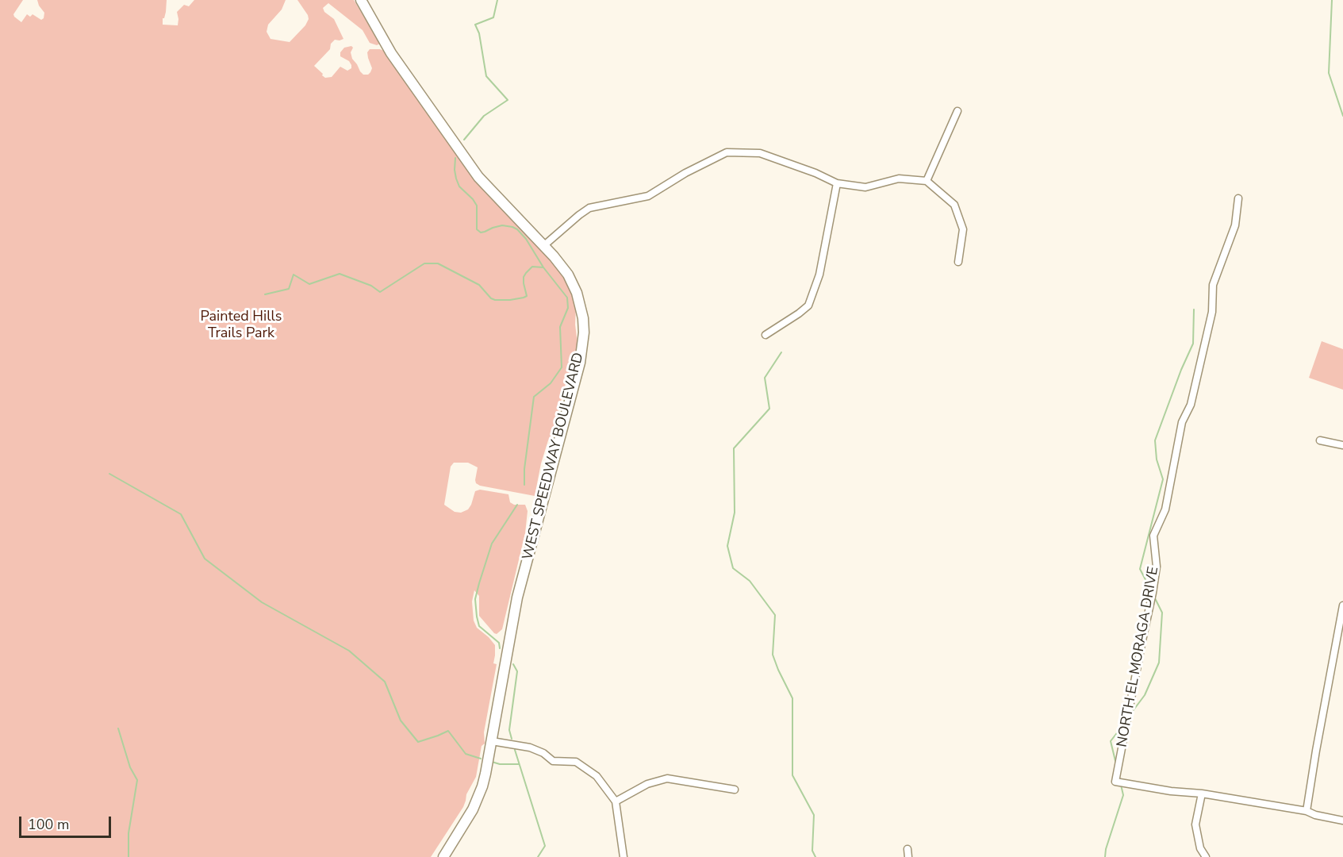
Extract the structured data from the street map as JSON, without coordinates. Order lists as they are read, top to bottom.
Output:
{
  "streets": {
    "main road": ["WEST SPEEDWAY BOULEVARD"],
    "street": ["NORTH EL MORAGA DRIVE"]
  },
  "parks": ["Painted Hills Trails Park"],
  "scale_bar": "100 m"
}
